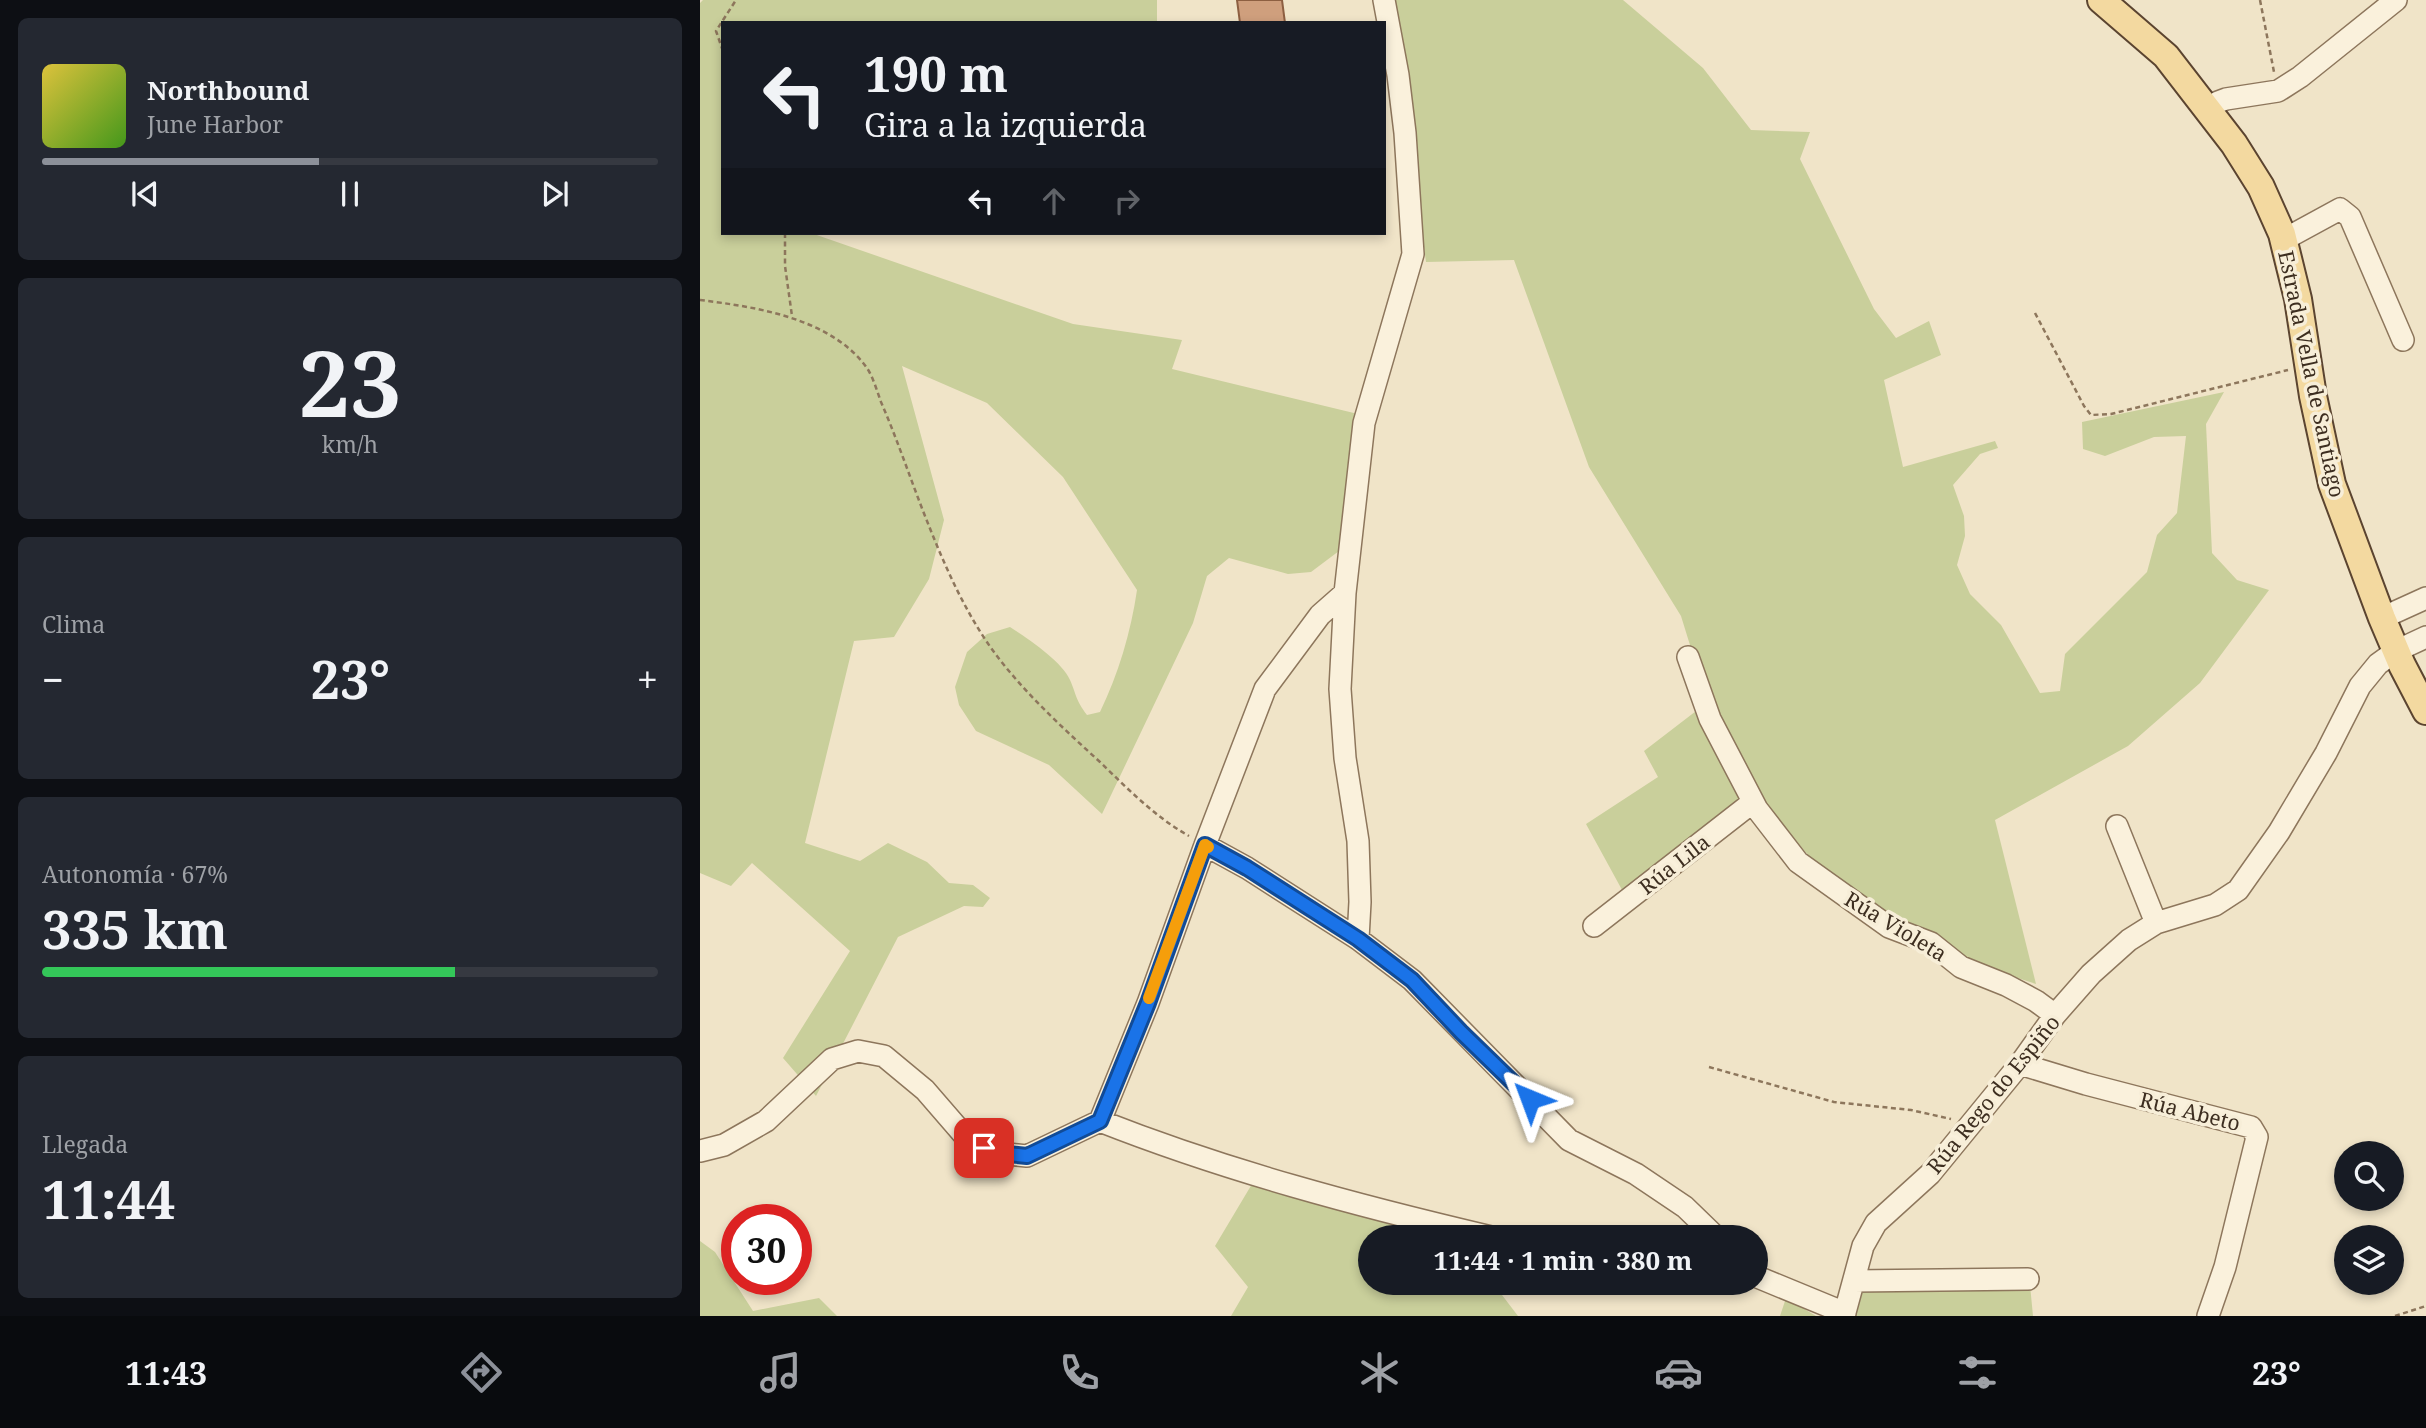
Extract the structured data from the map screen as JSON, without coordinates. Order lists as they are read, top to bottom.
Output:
{
  "streets": {
    "main road": ["Estrada Vella de Santiago"],
    "street": [
      "Rúa Lila",
      "Rúa Violeta",
      "Rúa Rego do Espiño",
      "Rúa Abeto"
    ]
  },
  "crossings": [
    ["Estrada Vella de Santiago", "Rúa Rego do Espiño"],
    ["Rúa Lila", "Rúa Violeta"],
    ["Rúa Violeta", "Rúa Rego do Espiño"],
    ["Rúa Rego do Espiño", "Rúa Abeto"]
  ],
  "page": {
    "turn": ["190 m", "Gira a la izquierda"],
    "song": ["Northbound", "June Harbor"],
    "tile": [
      ["23", "km/h"],
      "Clima",
      ["Autonomía · 67%", "335 km"],
      ["Llegada", "11:44"]
    ],
    "heat": ["−", "23°", "+"],
    "limit": "30",
    "trip": "11:44 · 1 min · 380 m",
    "tabs": ["11:43", "23°"]
  }
}
